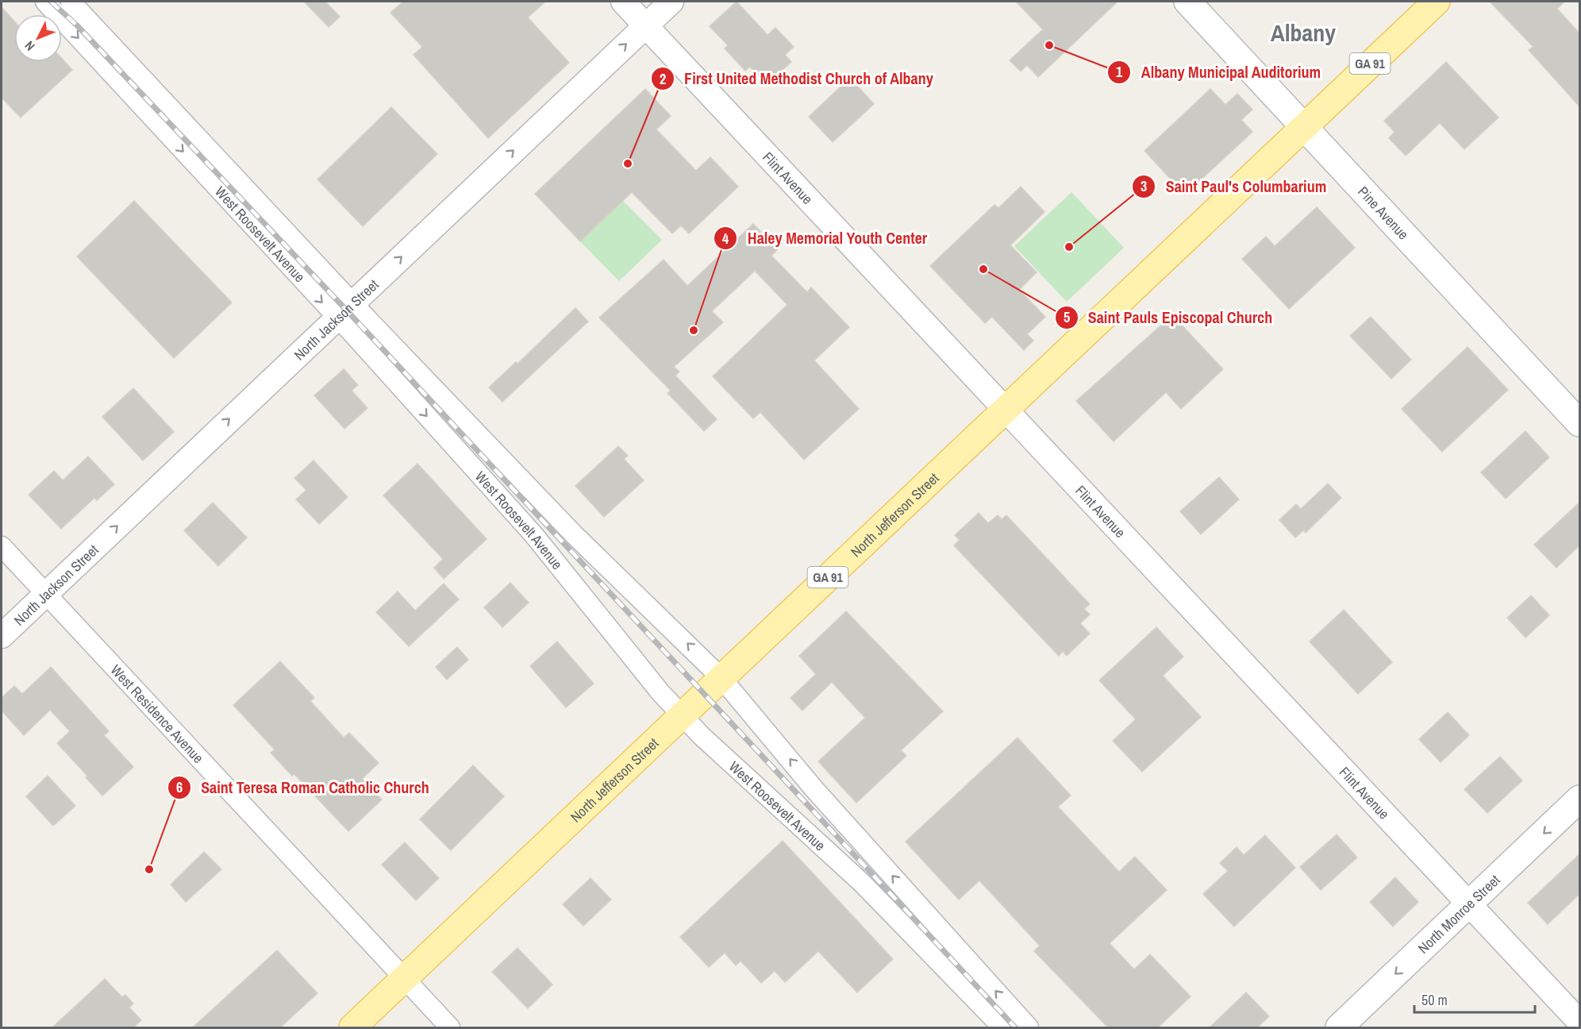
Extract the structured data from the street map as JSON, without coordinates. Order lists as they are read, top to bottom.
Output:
{
  "streets": {
    "main road": [
      "GA 91",
      "Pine Avenue",
      "North Jefferson Street",
      "North Monroe Street"
    ],
    "street": [
      "Flint Avenue",
      "West Roosevelt Avenue",
      "North Jackson Street",
      "West Residence Avenue"
    ]
  },
  "crossings": [
    ["Flint Avenue", "North Jackson Street"],
    ["Flint Avenue", "North Jefferson Street"],
    ["Flint Avenue", "North Monroe Street"],
    ["Pine Avenue", "North Jefferson Street"],
    ["West Roosevelt Avenue", "North Jackson Street"],
    ["West Roosevelt Avenue", "North Jefferson Street"],
    ["North Jackson Street", "West Residence Avenue"],
    ["North Jefferson Street", "West Residence Avenue"]
  ],
  "one_way": ["North Jackson Street", "North Monroe Street"],
  "districts": ["Albany"],
  "places": [
    "Albany Municipal Auditorium",
    "First United Methodist Church of Albany",
    "Saint Paul's Columbarium",
    "Saint Pauls Episcopal Church",
    "Haley Memorial Youth Center",
    "Saint Teresa Roman Catholic Church"
  ],
  "scale_bar": "50 m",
  "north": "bottom left"
}
